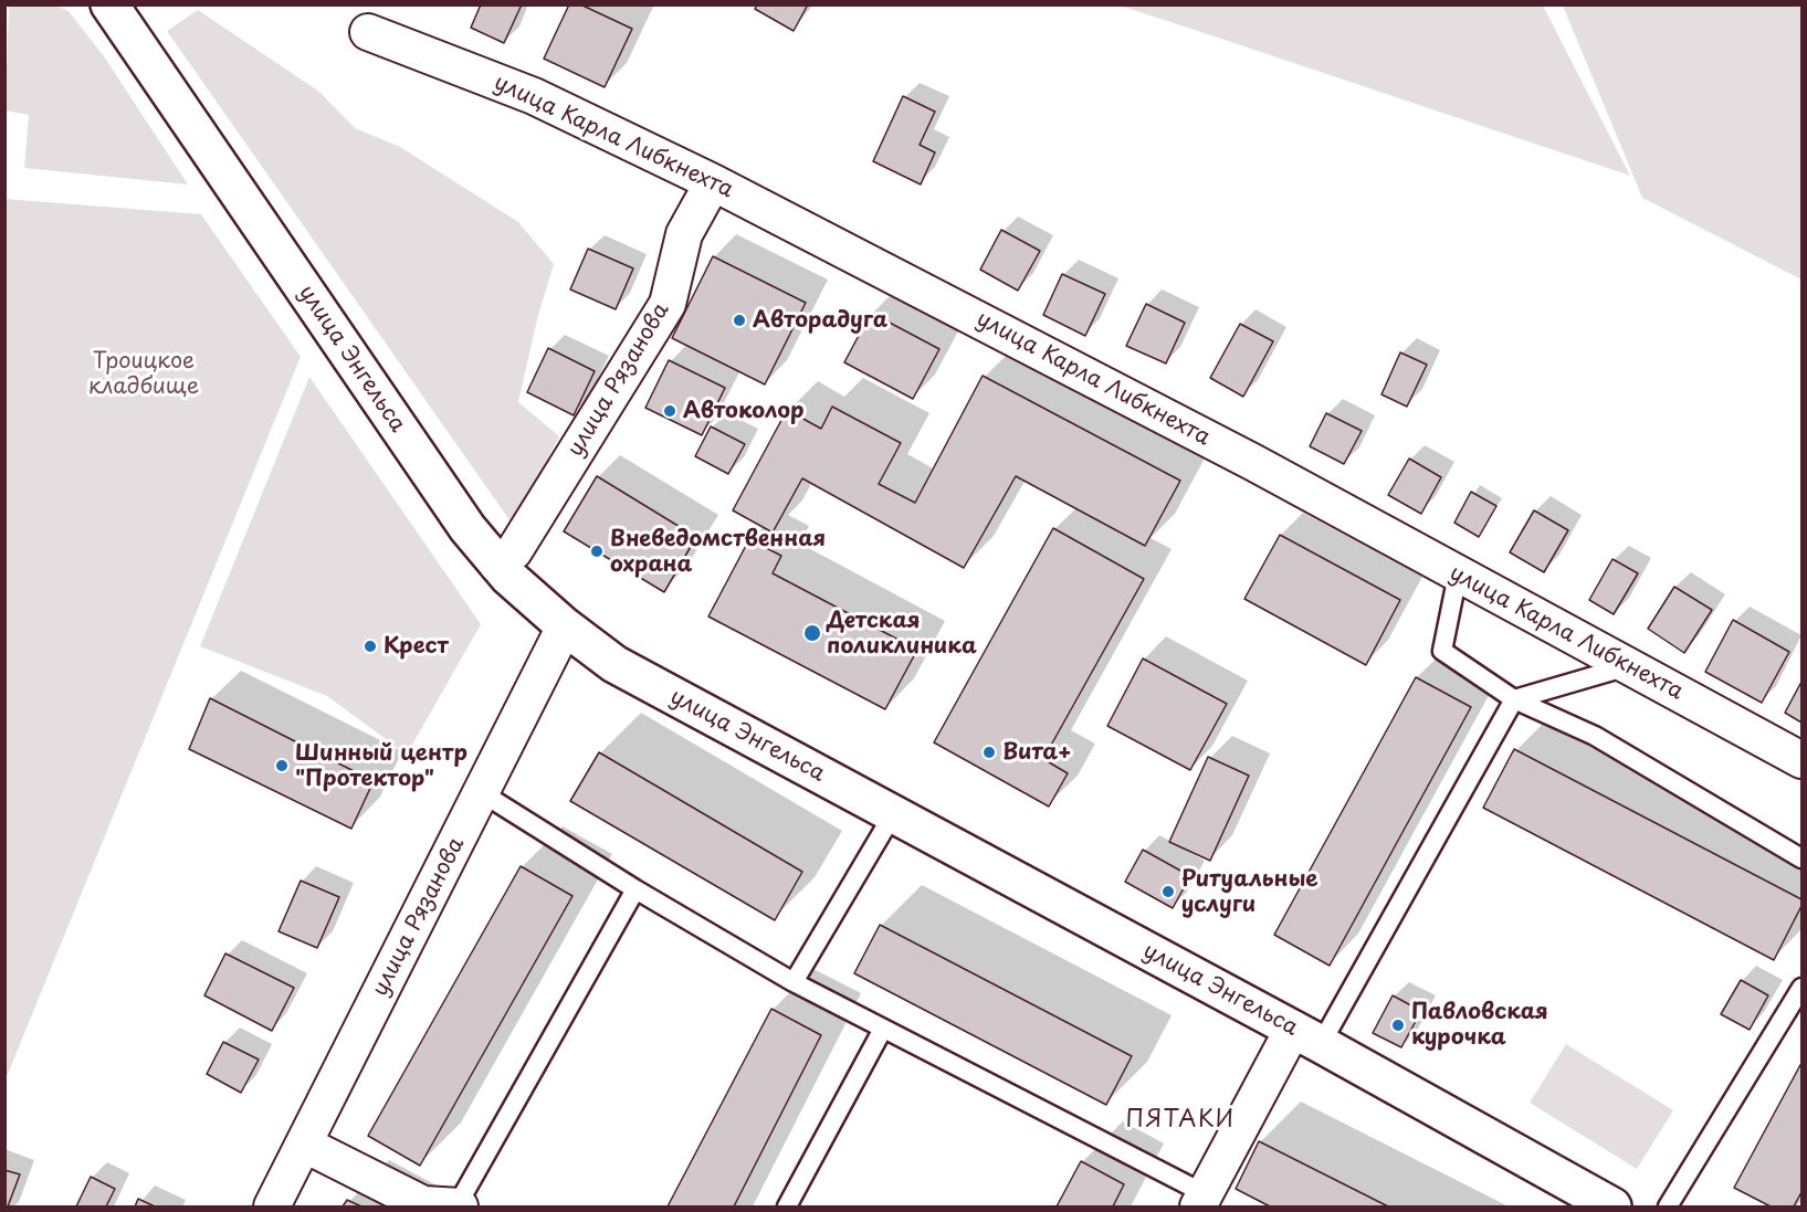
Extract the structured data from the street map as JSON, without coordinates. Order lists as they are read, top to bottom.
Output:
{
  "streets": {
    "main road": ["улица Энгельса"],
    "street": ["улица Карла Либкнехта", "улица Рязанова"]
  },
  "crossings": [
    ["улица Карла Либкнехта", "улица Рязанова"],
    ["улица Энгельса", "улица Рязанова"]
  ],
  "districts": ["ПЯТАКИ"],
  "parks": ["Троицкое кладбище"],
  "places": [
    "Авторадуга",
    "Автоколор",
    "Вневедомственная охрана",
    "Детская поликлиника",
    "Крест",
    "Вита+",
    "Шинный центр \"Протектор\"",
    "Ритуальные услуги",
    "Павловская курочка"
  ]
}
